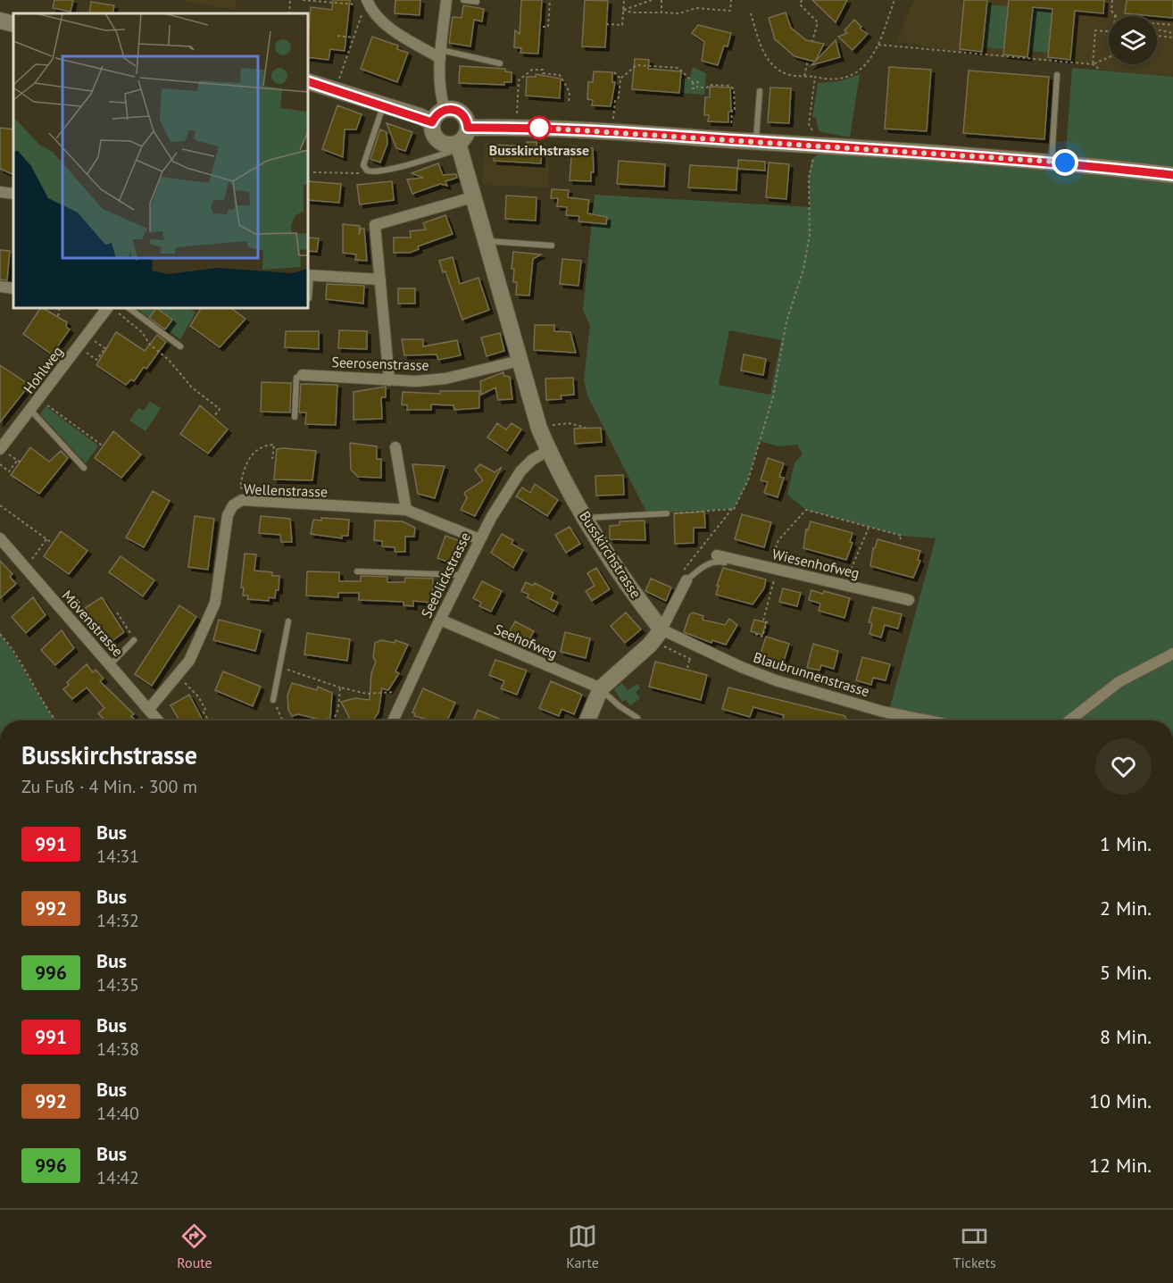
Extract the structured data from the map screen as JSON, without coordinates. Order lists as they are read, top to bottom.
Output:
{
  "streets": {
    "street": [
      "Seerosenstrasse",
      "Hohlweg",
      "Wellenstrasse",
      "Busskirchstrasse",
      "Wiesenhofweg",
      "Seeblickstrasse",
      "Mövenstrasse",
      "Seehofweg",
      "Blaubrunnenstrasse"
    ]
  },
  "crossings": [
    ["Seerosenstrasse", "Busskirchstrasse"],
    ["Wellenstrasse", "Seeblickstrasse"],
    ["Busskirchstrasse", "Seeblickstrasse"],
    ["Busskirchstrasse", "Blaubrunnenstrasse"],
    ["Seeblickstrasse", "Seehofweg"]
  ],
  "places": ["Busskirchstrasse"],
  "lines": ["bus line 991"],
  "page": {
    "heading": ["Busskirchstrasse", "Zu Fuß · 4 Min. · 300 m"],
    "list": [
      {
        "mark": "991",
        "name": "Bus",
        "note": "14:31",
        "value": "1 Min."
      },
      {
        "mark": "992",
        "name": "Bus",
        "note": "14:32",
        "value": "2 Min."
      },
      {
        "mark": "996",
        "name": "Bus",
        "note": "14:35",
        "value": "5 Min."
      },
      {
        "mark": "991",
        "name": "Bus",
        "note": "14:38",
        "value": "8 Min."
      },
      {
        "mark": "992",
        "name": "Bus",
        "note": "14:40",
        "value": "10 Min."
      },
      {
        "mark": "996",
        "name": "Bus",
        "note": "14:42",
        "value": "12 Min."
      }
    ],
    "tabs": ["Route", "Karte", "Tickets"]
  }
}
